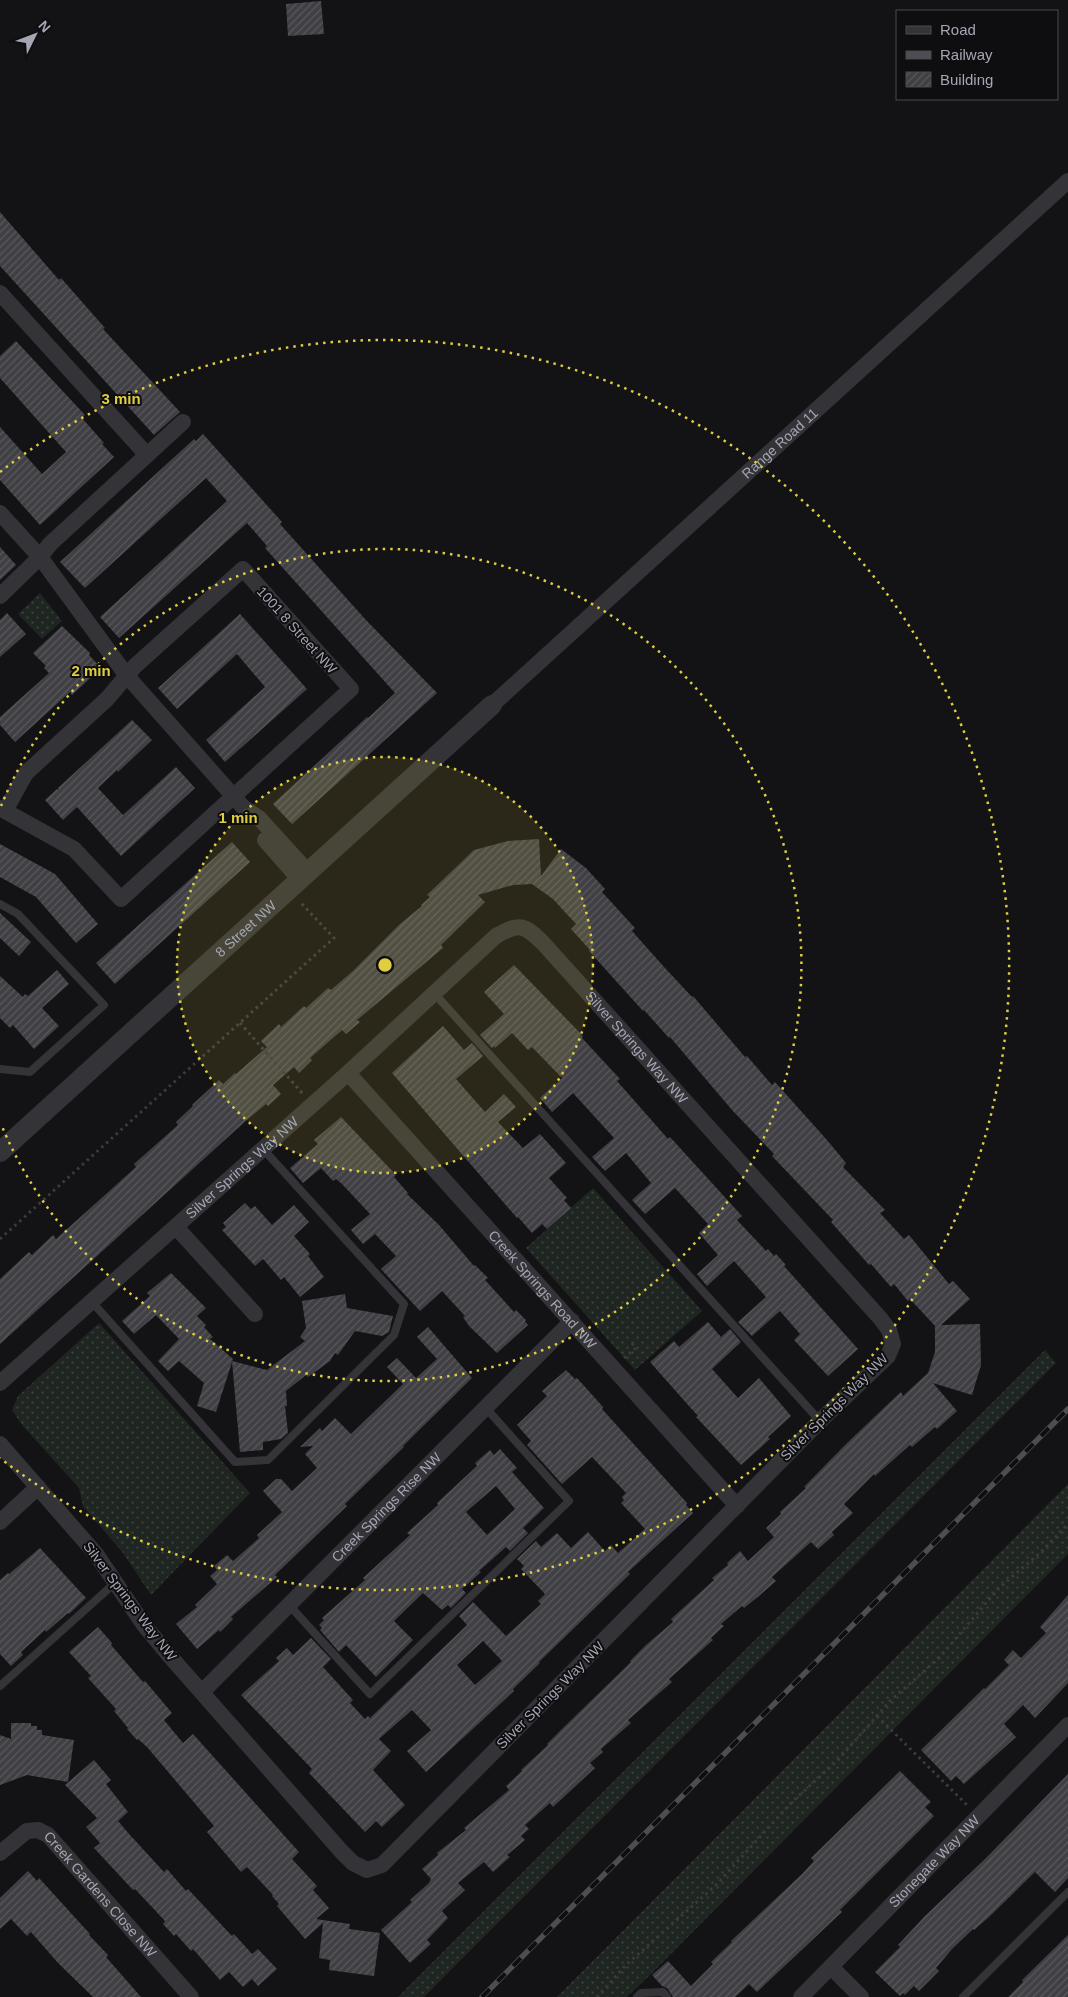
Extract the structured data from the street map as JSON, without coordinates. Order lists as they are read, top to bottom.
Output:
{
  "streets": {
    "street": [
      "Range Road 11",
      "1001 8 Street NW",
      "8 Street NW",
      "Silver Springs Way NW",
      "Creek Springs Road NW",
      "Creek Springs Rise NW",
      "Stonegate Way NW",
      "Creek Gardens Close NW"
    ]
  },
  "crossings": [
    ["Range Road 11", "8 Street NW"],
    ["Silver Springs Way NW", "Creek Springs Road NW"],
    ["Silver Springs Way NW", "Creek Springs Rise NW"],
    ["Creek Springs Road NW", "Creek Springs Rise NW"]
  ],
  "legend": ["Road", "Railway", "Building"],
  "north": "top right",
  "rings": ["3 min", "2 min", "1 min"]
}
